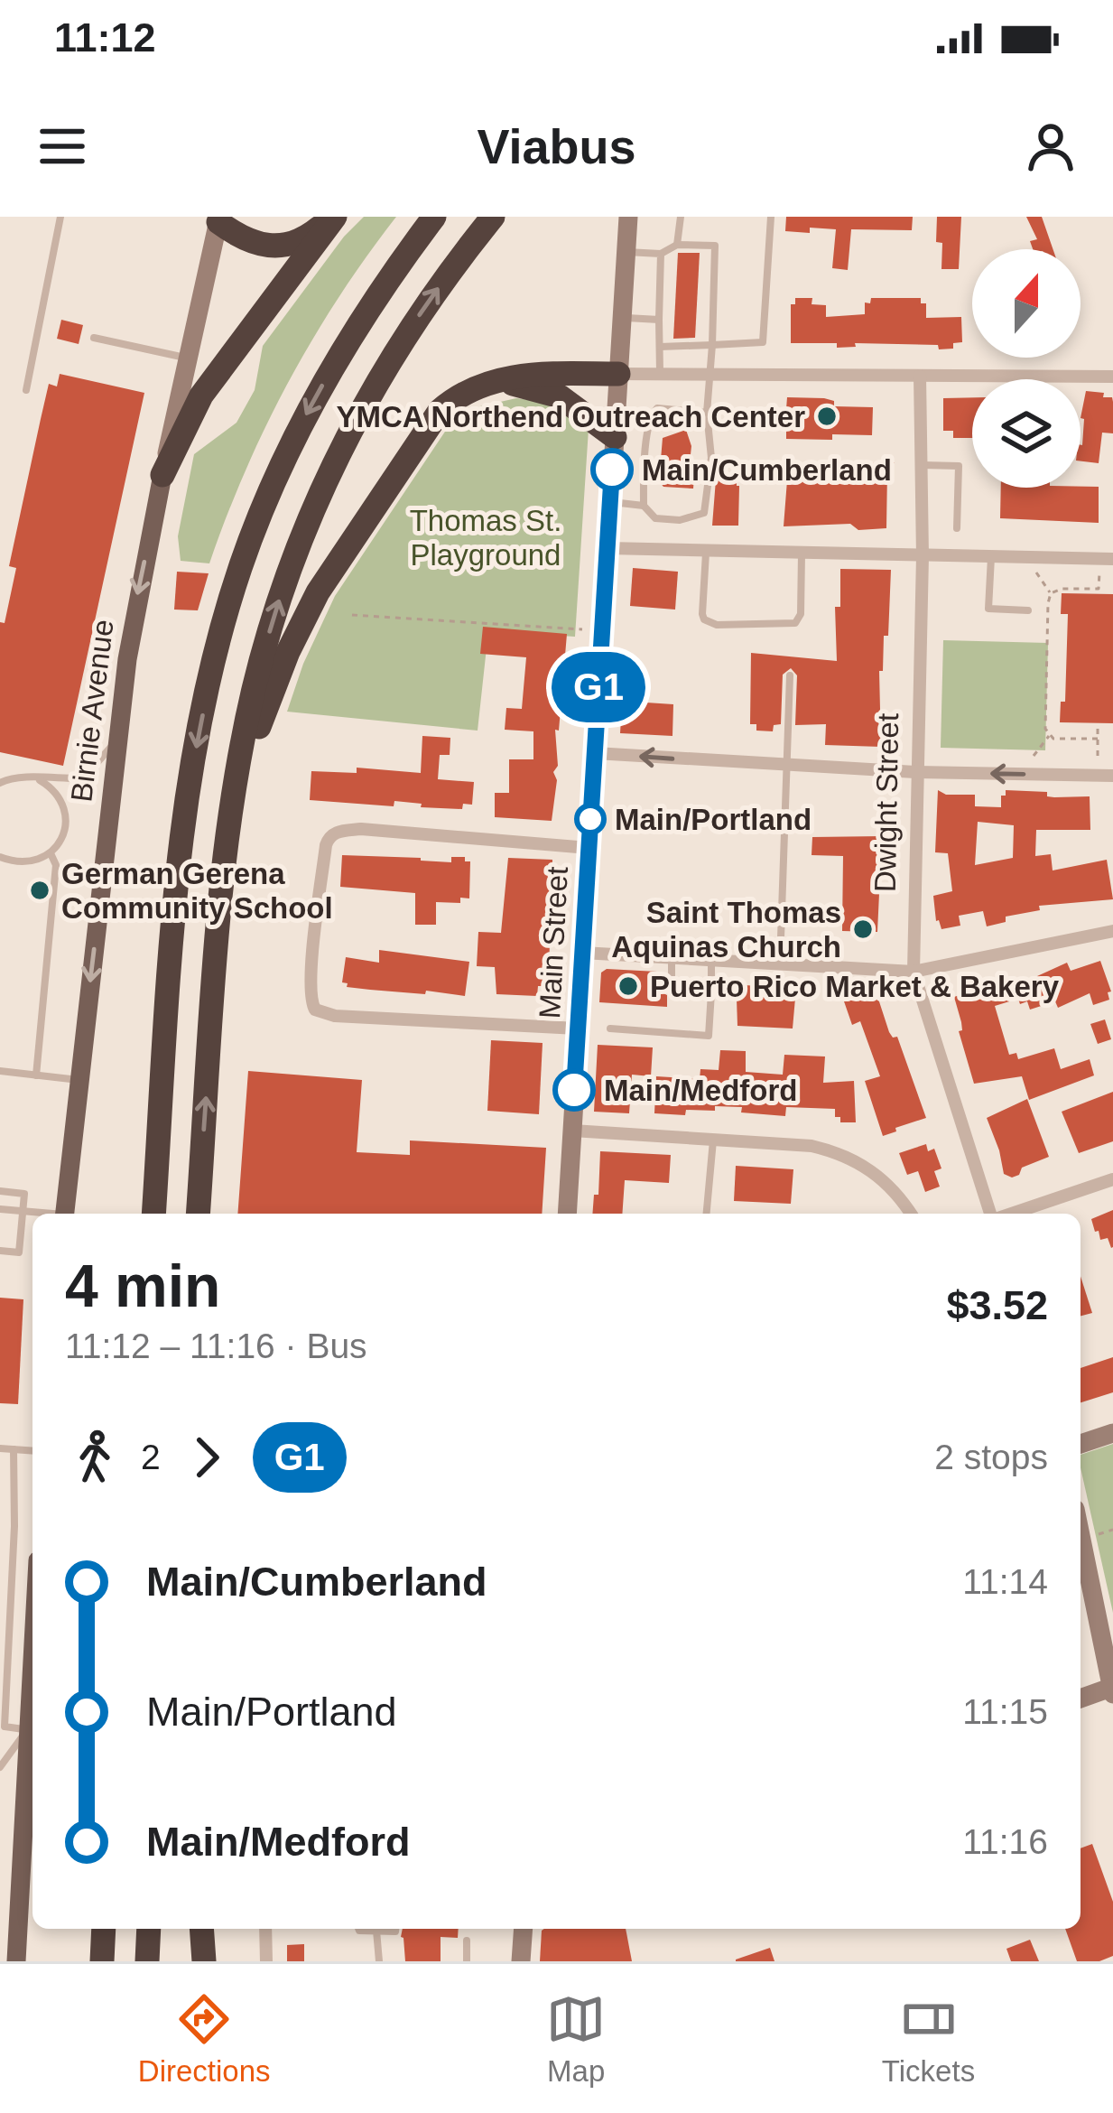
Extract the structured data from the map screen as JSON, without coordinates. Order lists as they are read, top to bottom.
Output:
{
  "streets": {
    "main road": ["Birnie Avenue", "Main Street"],
    "street": ["Dwight Street"]
  },
  "one_way": ["Birnie Avenue"],
  "parks": ["Thomas St. Playground"],
  "places": [
    "YMCA Northend Outreach Center",
    "Main/Cumberland",
    "Main/Portland",
    "German Gerena Community School",
    "Saint Thomas Aquinas Church",
    "Puerto Rico Market & Bakery",
    "Main/Medford"
  ],
  "lines": ["bus line G1"],
  "north": "top",
  "page": {
    "status": "11:12",
    "header": "Viabus",
    "on_map": "G1",
    "heading": ["4 min", "11:12 – 11:16 · Bus", "$3.52"],
    "legs": ["2", "G1", "2 stops"],
    "list": [
      {
        "name": "Main/Cumberland",
        "value": "11:14"
      },
      {
        "name": "Main/Portland",
        "value": "11:15"
      },
      {
        "name": "Main/Medford",
        "value": "11:16"
      }
    ],
    "tabs": ["Directions", "Map", "Tickets"]
  }
}
